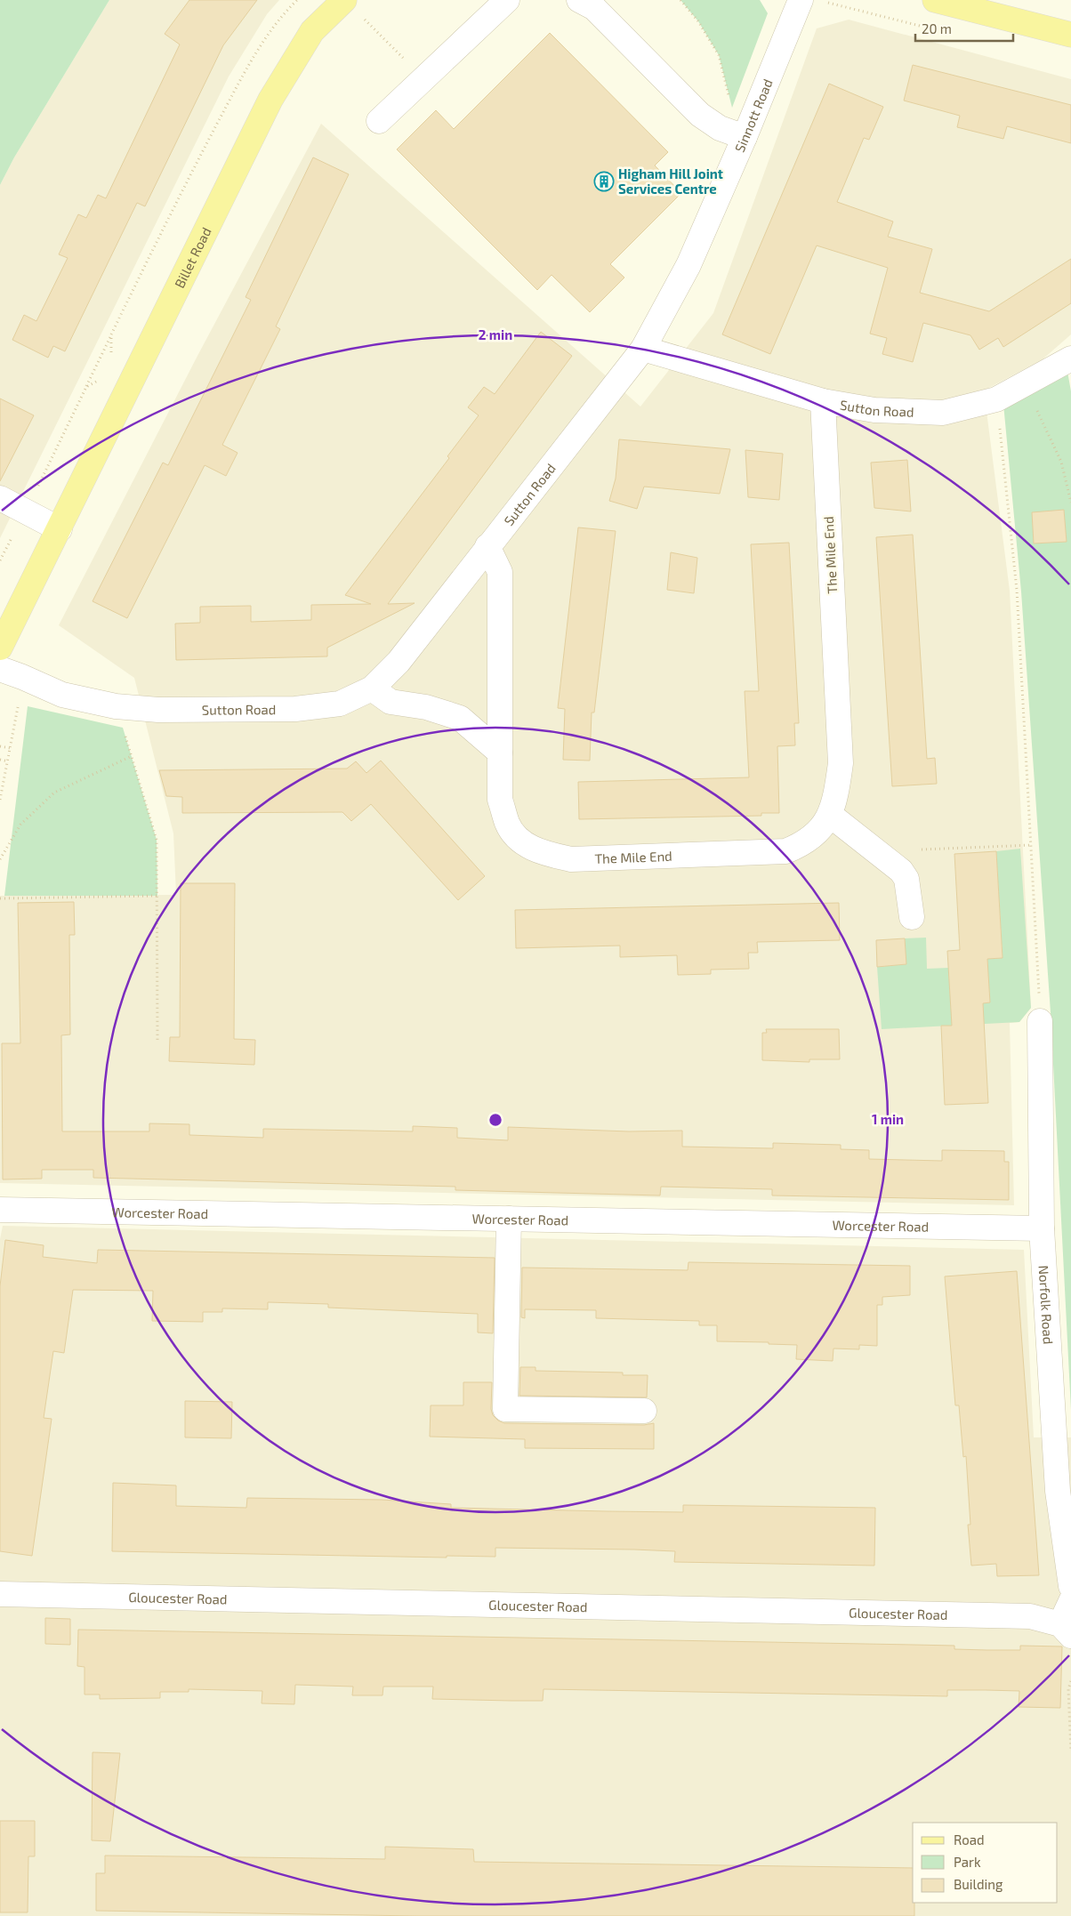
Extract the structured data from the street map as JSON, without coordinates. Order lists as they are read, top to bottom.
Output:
{
  "streets": {
    "main road": ["Billet Road"],
    "street": [
      "Sinnott Road",
      "Sutton Road",
      "The Mile End",
      "Worcester Road",
      "Norfolk Road",
      "Gloucester Road"
    ]
  },
  "crossings": [
    ["Sinnott Road", "Sutton Road"],
    ["Sutton Road", "The Mile End"],
    ["Worcester Road", "Norfolk Road"]
  ],
  "places": {
    "building": ["Higham Hill Joint Services Centre"]
  },
  "legend": ["Road", "Park", "Building"],
  "scale_bar": "20 m",
  "rings": ["2 min", "1 min"]
}
